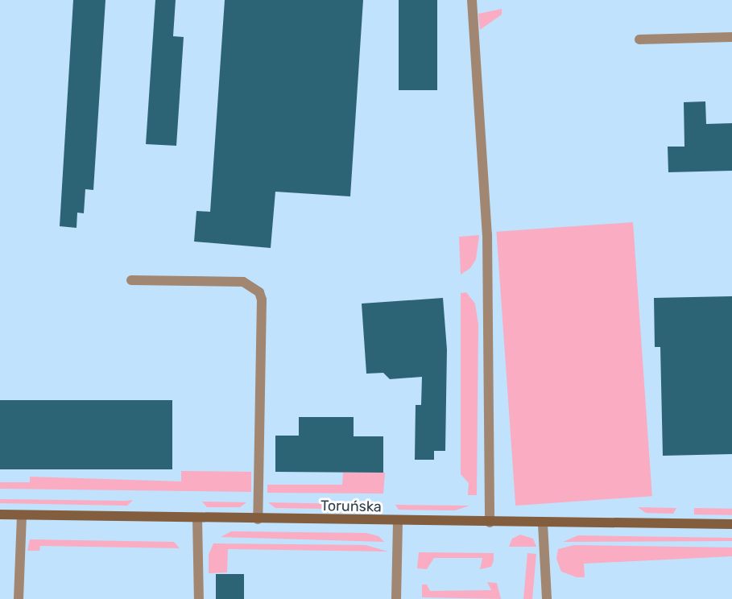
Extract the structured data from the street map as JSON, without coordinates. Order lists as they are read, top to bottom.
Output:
{
  "streets": {
    "street": ["Toruńska"]
  }
}
